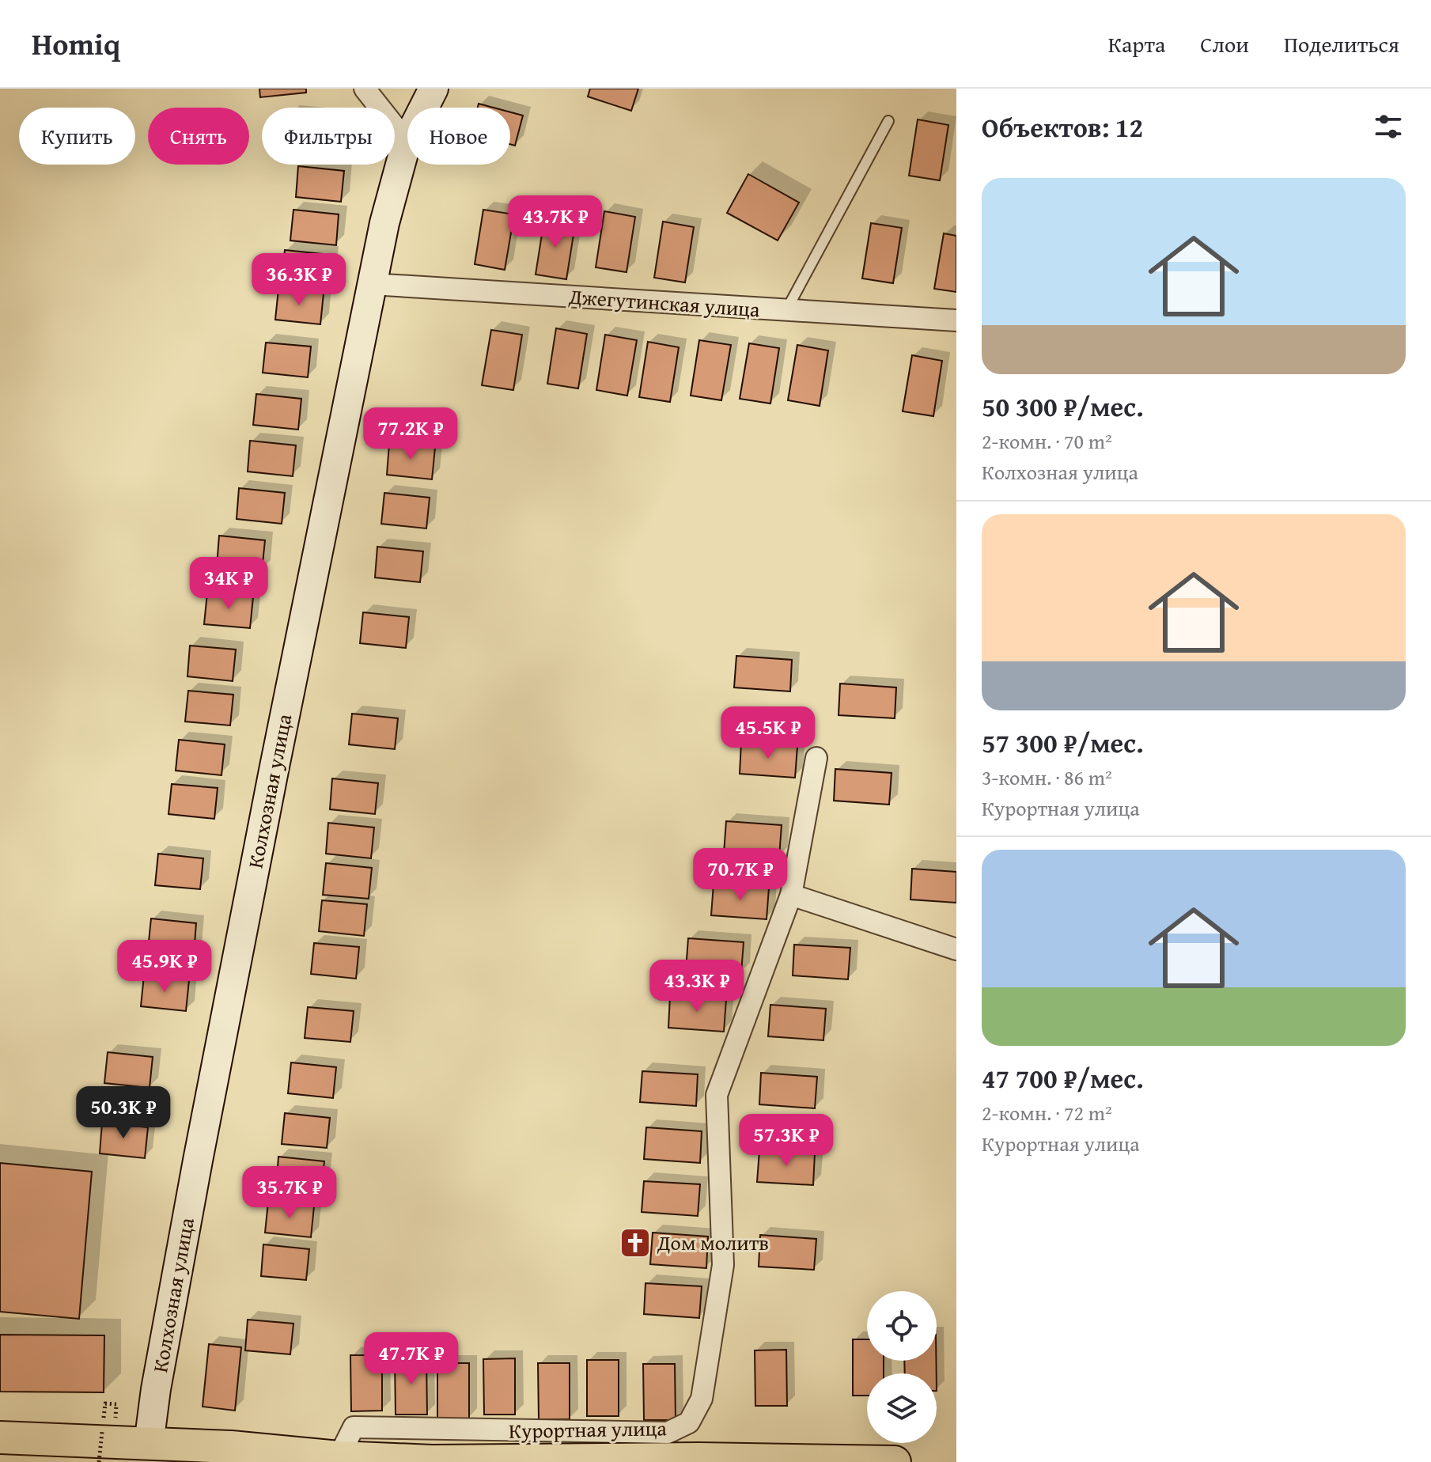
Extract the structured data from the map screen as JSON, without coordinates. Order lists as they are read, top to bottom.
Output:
{
  "streets": {
    "main road": ["Колхозная улица", "Курортная улица"],
    "street": ["Джегутинская улица"]
  },
  "crossings": [
    ["Джегутинская улица", "Колхозная улица"],
    ["Колхозная улица", "Курортная улица"]
  ],
  "places": {
    "church": ["Дом молитв"]
  },
  "page": {
    "header": "Homiq",
    "nav": ["Карта", "Слои", "Поделиться"],
    "heading": "Объектов: 12",
    "chip": [
      "Купить",
      "Снять",
      "Фильтры",
      "Новое"
    ],
    "list": [
      {
        "name": "50 300 ₽/мес.",
        "note": "2-комн. · 70 m² · Колхозная улица"
      },
      {
        "name": "57 300 ₽/мес.",
        "note": "3-комн. · 86 m² · Курортная улица"
      },
      {
        "name": "47 700 ₽/мес.",
        "note": "2-комн. · 72 m² · Курортная улица"
      }
    ],
    "price": [
      "43.7K ₽",
      "36.3K ₽",
      "77.2K ₽",
      "34K ₽",
      "45.5K ₽",
      "70.7K ₽",
      "45.9K ₽",
      "43.3K ₽",
      "50.3K ₽",
      "57.3K ₽",
      "35.7K ₽",
      "47.7K ₽"
    ]
  }
}
